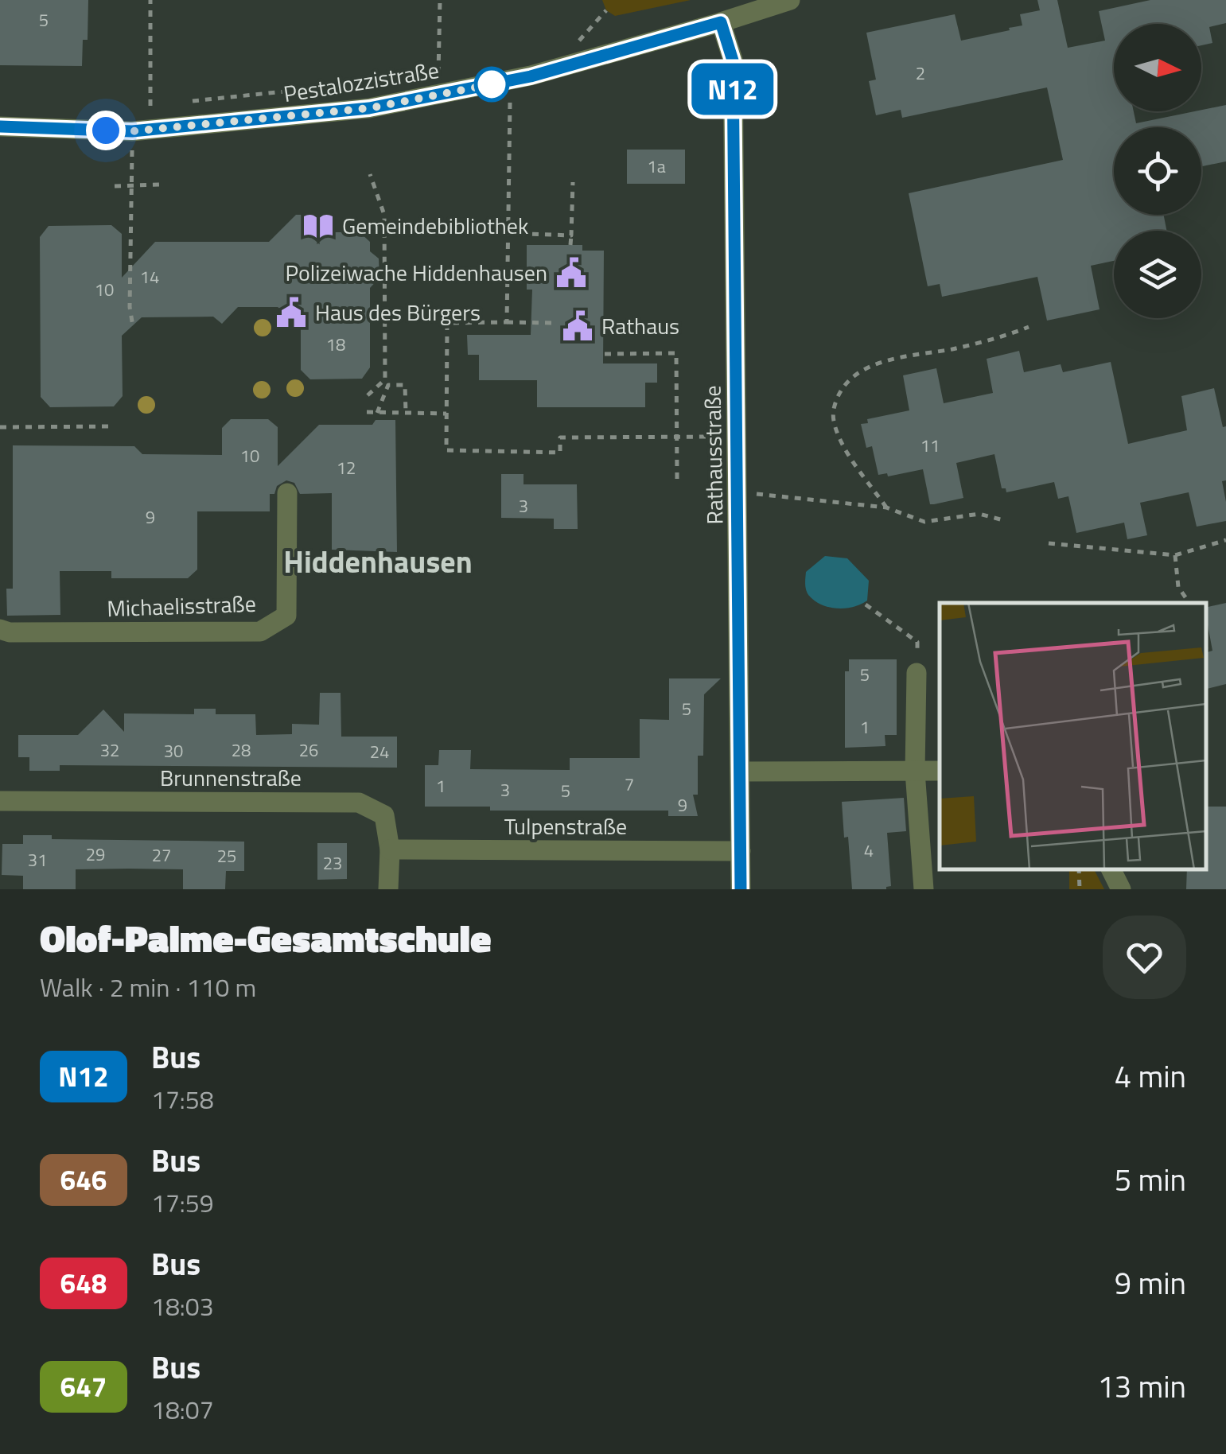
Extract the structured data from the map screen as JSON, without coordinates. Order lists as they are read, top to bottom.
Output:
{
  "streets": {
    "street": [
      "Pestalozzistraße",
      "Rathausstraße",
      "Michaelisstraße",
      "Brunnenstraße",
      "Tulpenstraße"
    ]
  },
  "crossings": [
    ["Pestalozzistraße", "Rathausstraße"],
    ["Rathausstraße", "Tulpenstraße"],
    ["Brunnenstraße", "Tulpenstraße"]
  ],
  "districts": ["Hiddenhausen"],
  "places": {
    "library": ["Gemeindebibliothek"],
    "public building": ["Polizeiwache Hiddenhausen", "Haus des Bürgers", "Rathaus"]
  },
  "lines": ["bus line N12"],
  "house_numbers": [
    "5",
    "2",
    "1a",
    "14",
    "10",
    "18",
    "11",
    "10",
    "12",
    "3",
    "9",
    "5",
    "5",
    "1",
    "32",
    "28",
    "26",
    "30",
    "24",
    "7",
    "1",
    "3",
    "5",
    "9",
    "4",
    "29",
    "27",
    "25",
    "31",
    "23"
  ],
  "north": "right",
  "page": {
    "on_map": "N12",
    "heading": ["Olof-Palme-Gesamtschule", "Walk · 2 min · 110 m"],
    "list": [
      {
        "mark": "N12",
        "name": "Bus",
        "note": "17:58",
        "value": "4 min"
      },
      {
        "mark": "646",
        "name": "Bus",
        "note": "17:59",
        "value": "5 min"
      },
      {
        "mark": "648",
        "name": "Bus",
        "note": "18:03",
        "value": "9 min"
      },
      {
        "mark": "647",
        "name": "Bus",
        "note": "18:07",
        "value": "13 min"
      }
    ]
  }
}
